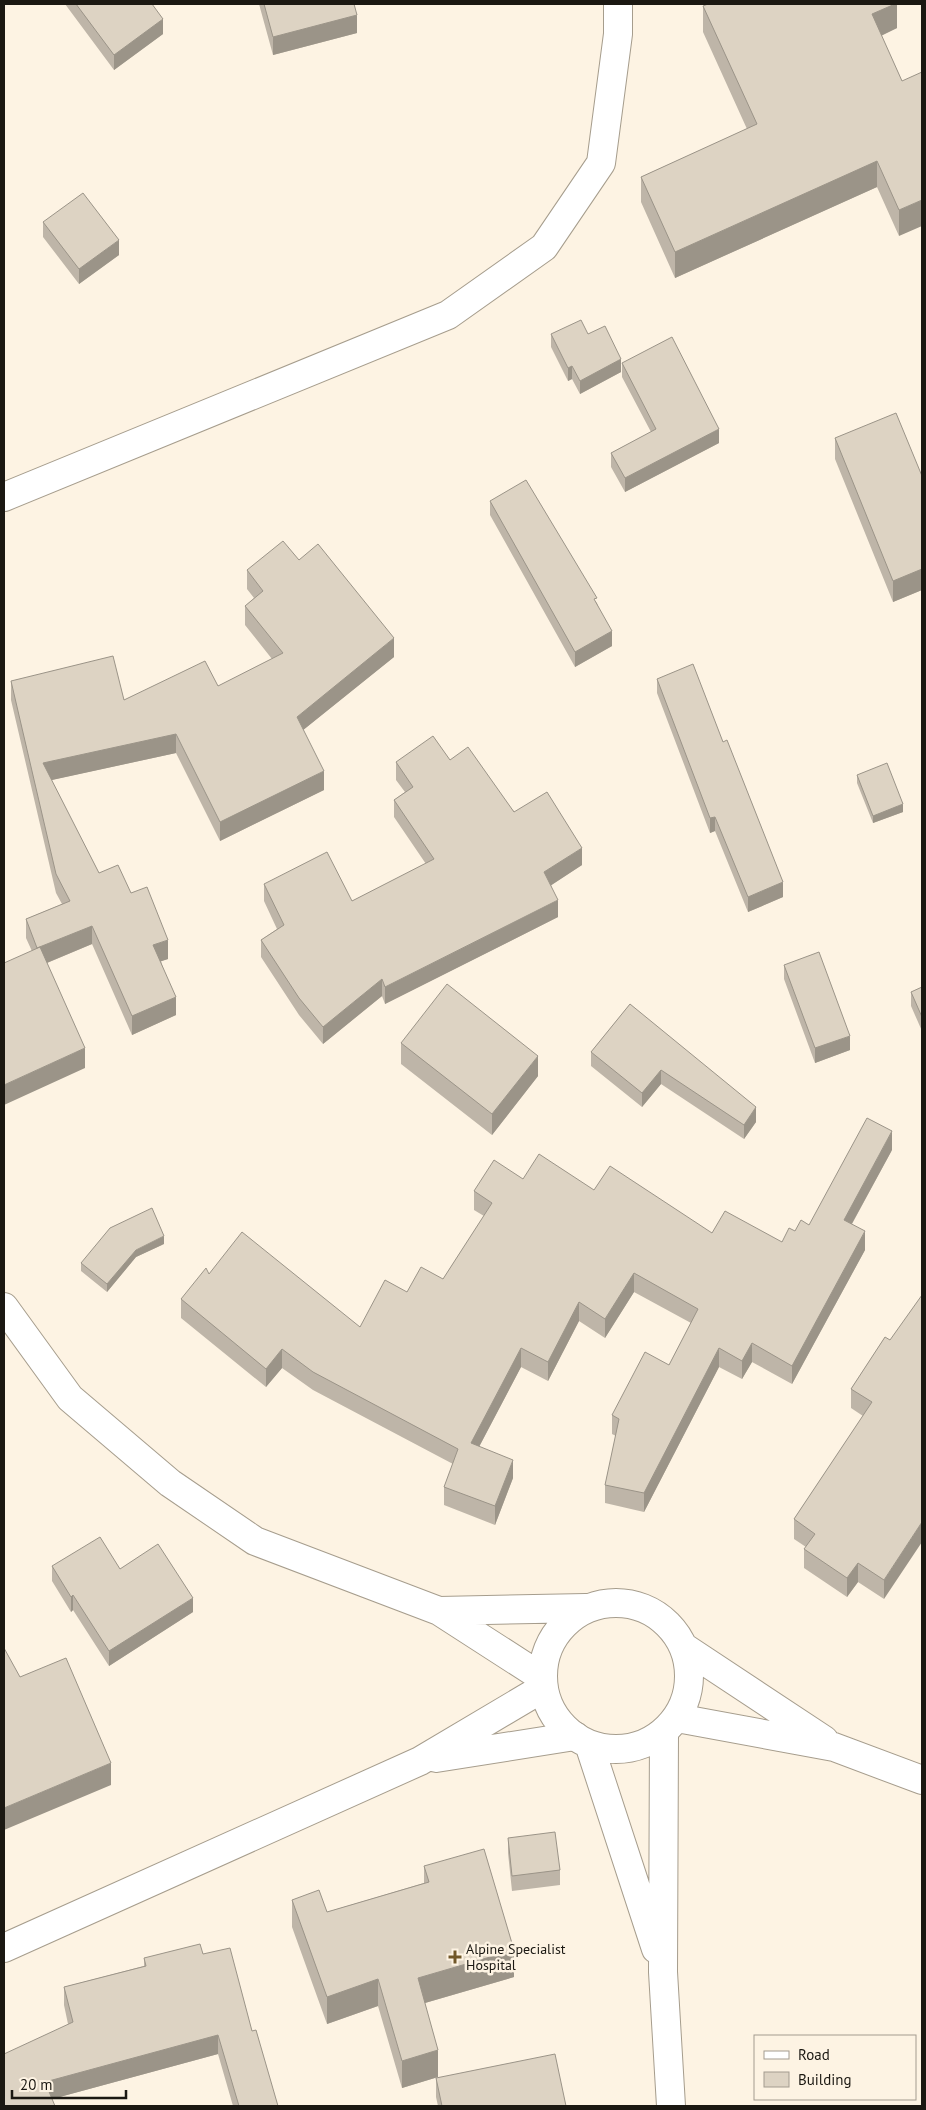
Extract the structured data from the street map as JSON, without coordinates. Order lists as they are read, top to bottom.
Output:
{
  "places": {
    "health": ["Alpine Specialist Hospital"]
  },
  "legend": ["Road", "Building"],
  "scale_bar": "20 m"
}
